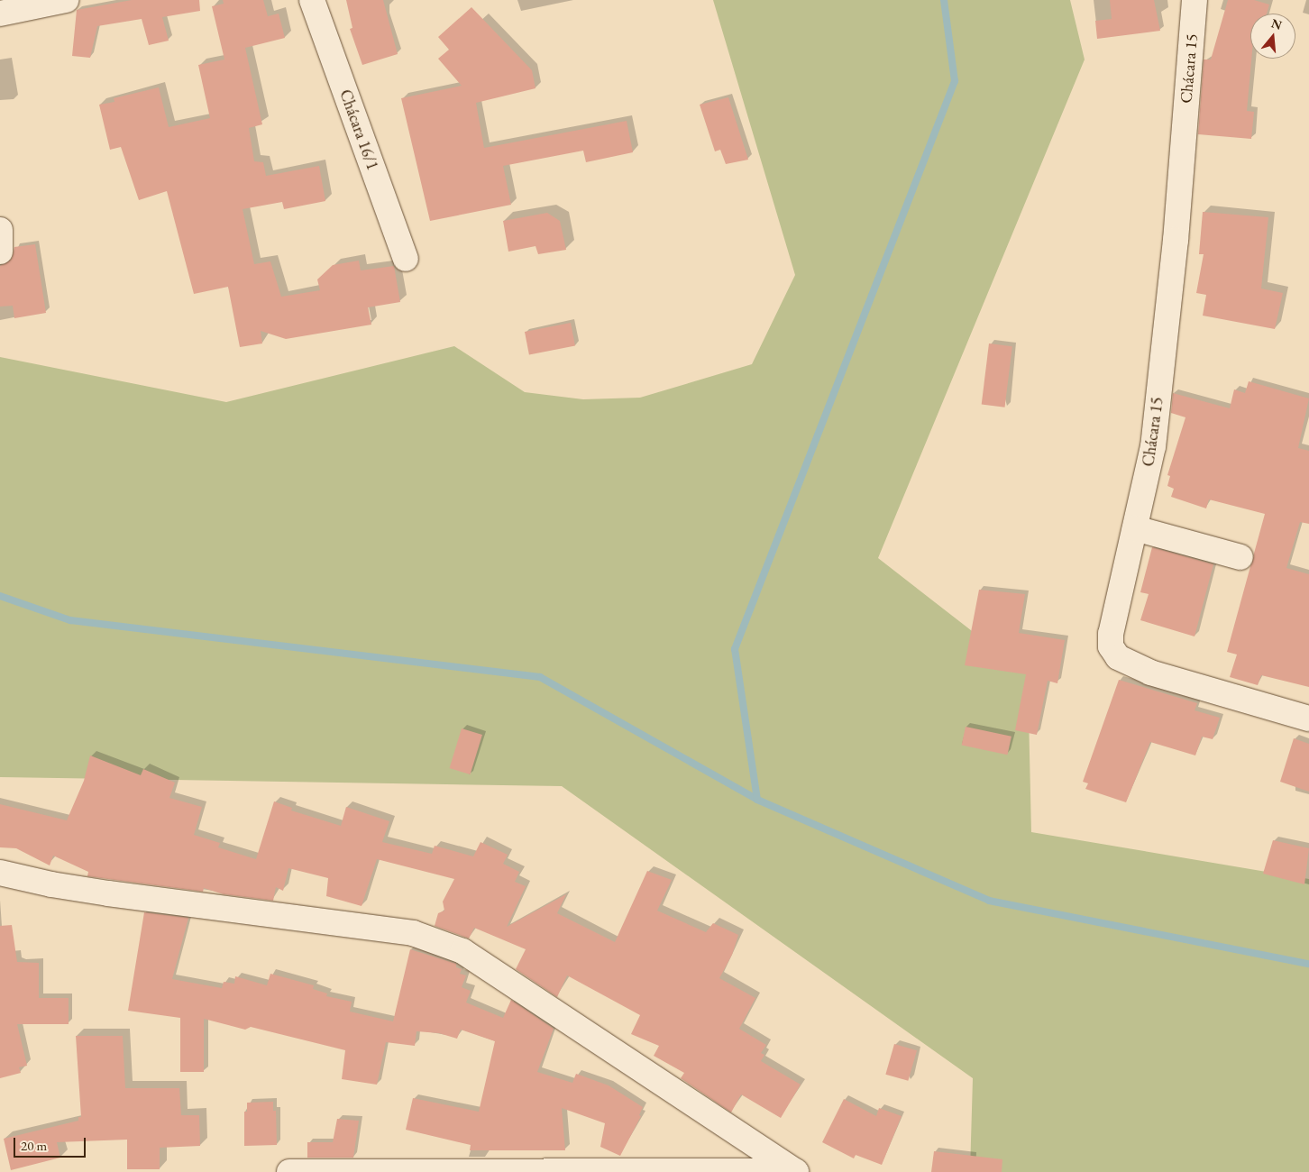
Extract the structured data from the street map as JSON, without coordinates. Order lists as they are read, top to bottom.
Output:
{
  "streets": {
    "street": ["Chácara 15", "Chácara 16/1"]
  },
  "scale_bar": "20 m",
  "north": "top"
}
